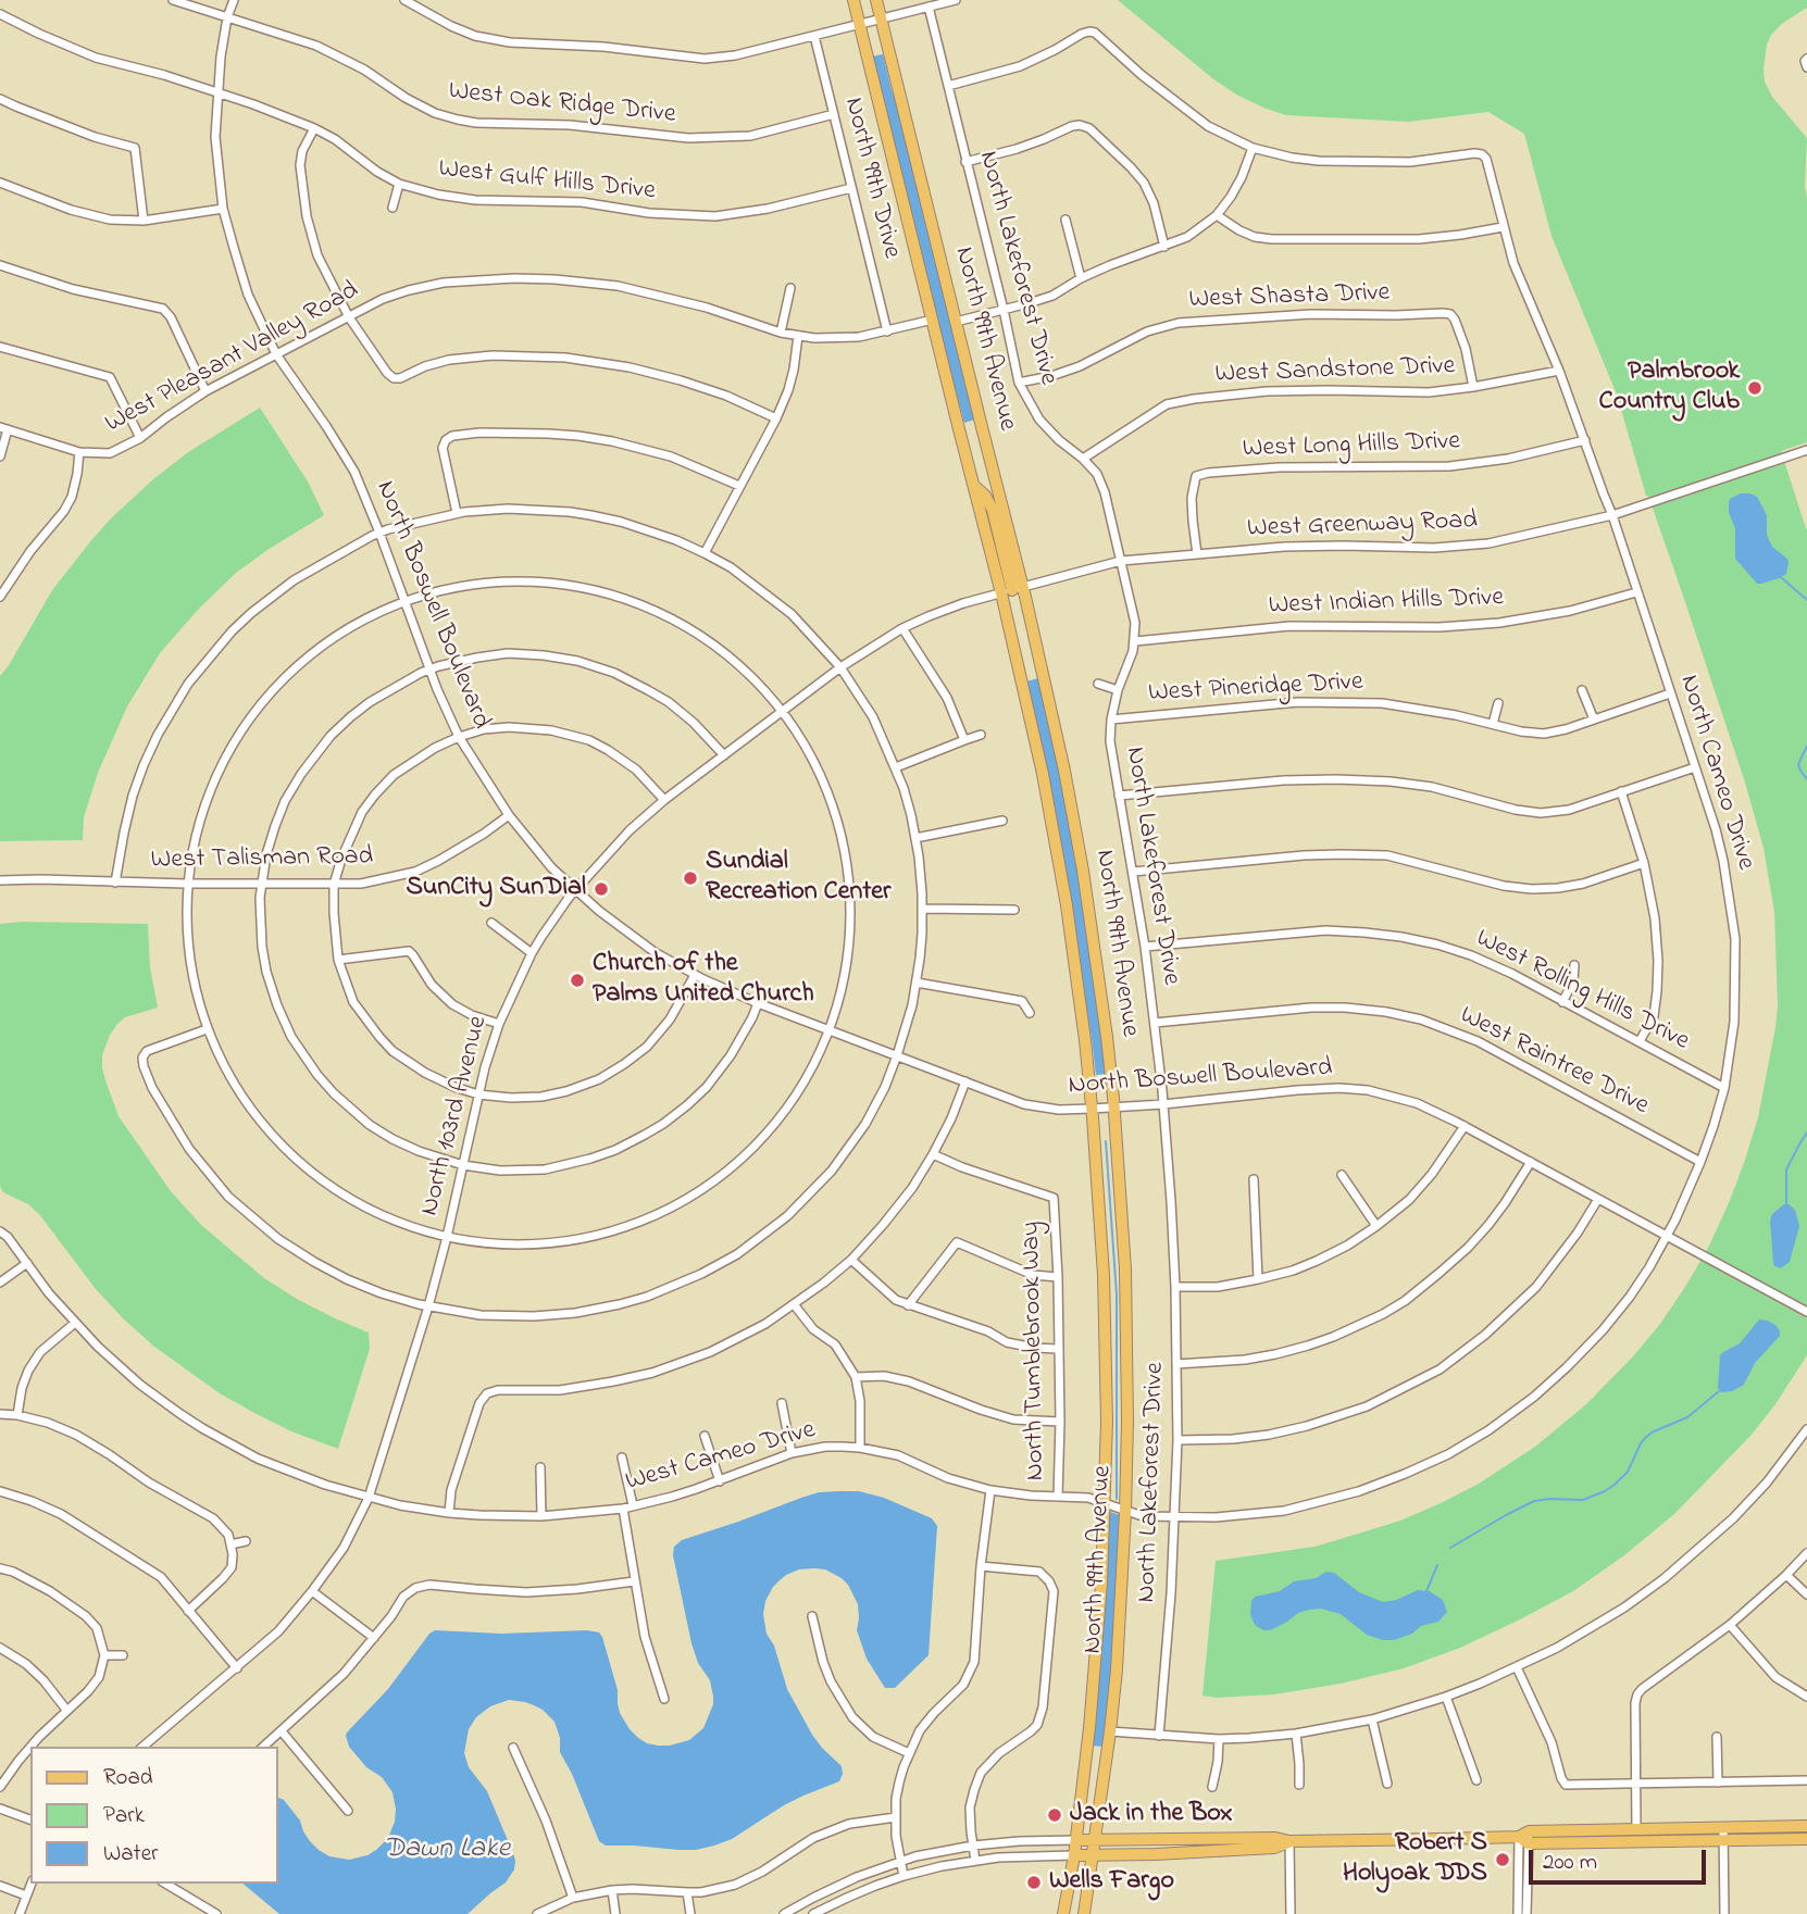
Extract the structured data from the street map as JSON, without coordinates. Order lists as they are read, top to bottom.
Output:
{
  "streets": {
    "main road": ["North 99th Avenue"],
    "street": [
      "West Oak Ridge Drive",
      "North 99th Drive",
      "West Gulf Hills Drive",
      "North Lakeforest Drive",
      "West Shasta Drive",
      "West Pleasant Valley Road",
      "West Sandstone Drive",
      "West Long Hills Drive",
      "West Greenway Road",
      "West Indian Hills Drive",
      "North Boswell Boulevard",
      "West Pineridge Drive",
      "North Cameo Drive",
      "West Talisman Road",
      "West Rolling Hills Drive",
      "West Raintree Drive",
      "North 103rd Avenue",
      "North Tumblebrook Way",
      "West Cameo Drive"
    ]
  },
  "crossings": [
    ["West Oak Ridge Drive", "North 99th Drive"],
    ["West Oak Ridge Drive", "North Boswell Boulevard"],
    ["North 99th Drive", "West Gulf Hills Drive"],
    ["North 99th Drive", "West Pleasant Valley Road"],
    ["West Gulf Hills Drive", "North Boswell Boulevard"],
    ["North Lakeforest Drive", "West Shasta Drive"],
    ["North Lakeforest Drive", "West Sandstone Drive"],
    ["North Lakeforest Drive", "West Greenway Road"],
    ["North Lakeforest Drive", "West Indian Hills Drive"],
    ["North Lakeforest Drive", "North Boswell Boulevard"],
    ["North Lakeforest Drive", "West Pineridge Drive"],
    ["North Lakeforest Drive", "North Cameo Drive"],
    ["North Lakeforest Drive", "West Rolling Hills Drive"],
    ["North Lakeforest Drive", "West Raintree Drive"],
    ["North Lakeforest Drive", "West Cameo Drive"],
    ["West Shasta Drive", "West Sandstone Drive"],
    ["North 99th Avenue", "West Pleasant Valley Road"],
    ["North 99th Avenue", "West Greenway Road"],
    ["North 99th Avenue", "North Boswell Boulevard"],
    ["North 99th Avenue", "North 103rd Avenue"],
    ["North 99th Avenue", "West Cameo Drive"],
    ["West Pleasant Valley Road", "North Boswell Boulevard"],
    ["West Sandstone Drive", "North Cameo Drive"],
    ["West Long Hills Drive", "West Greenway Road"],
    ["West Long Hills Drive", "North Cameo Drive"],
    ["West Greenway Road", "North Cameo Drive"],
    ["West Greenway Road", "North 103rd Avenue"],
    ["West Indian Hills Drive", "North Cameo Drive"],
    ["North Boswell Boulevard", "North Cameo Drive"],
    ["North Boswell Boulevard", "West Talisman Road"],
    ["North Boswell Boulevard", "North 103rd Avenue"],
    ["West Pineridge Drive", "North Cameo Drive"],
    ["North Cameo Drive", "West Rolling Hills Drive"],
    ["North Cameo Drive", "West Raintree Drive"],
    ["North Cameo Drive", "West Cameo Drive"],
    ["North 103rd Avenue", "West Cameo Drive"],
    ["North Tumblebrook Way", "West Cameo Drive"]
  ],
  "water": ["Dawn Lake"],
  "places": [
    "Palmbrook Country Club",
    "Sundial Recreation Center",
    "SunCity SunDial",
    "Church of the Palms United Church",
    "Jack in the Box",
    "Robert S Holyoak DDS",
    "Wells Fargo"
  ],
  "legend": ["Road", "Park", "Water"],
  "scale_bar": "200 m"
}
